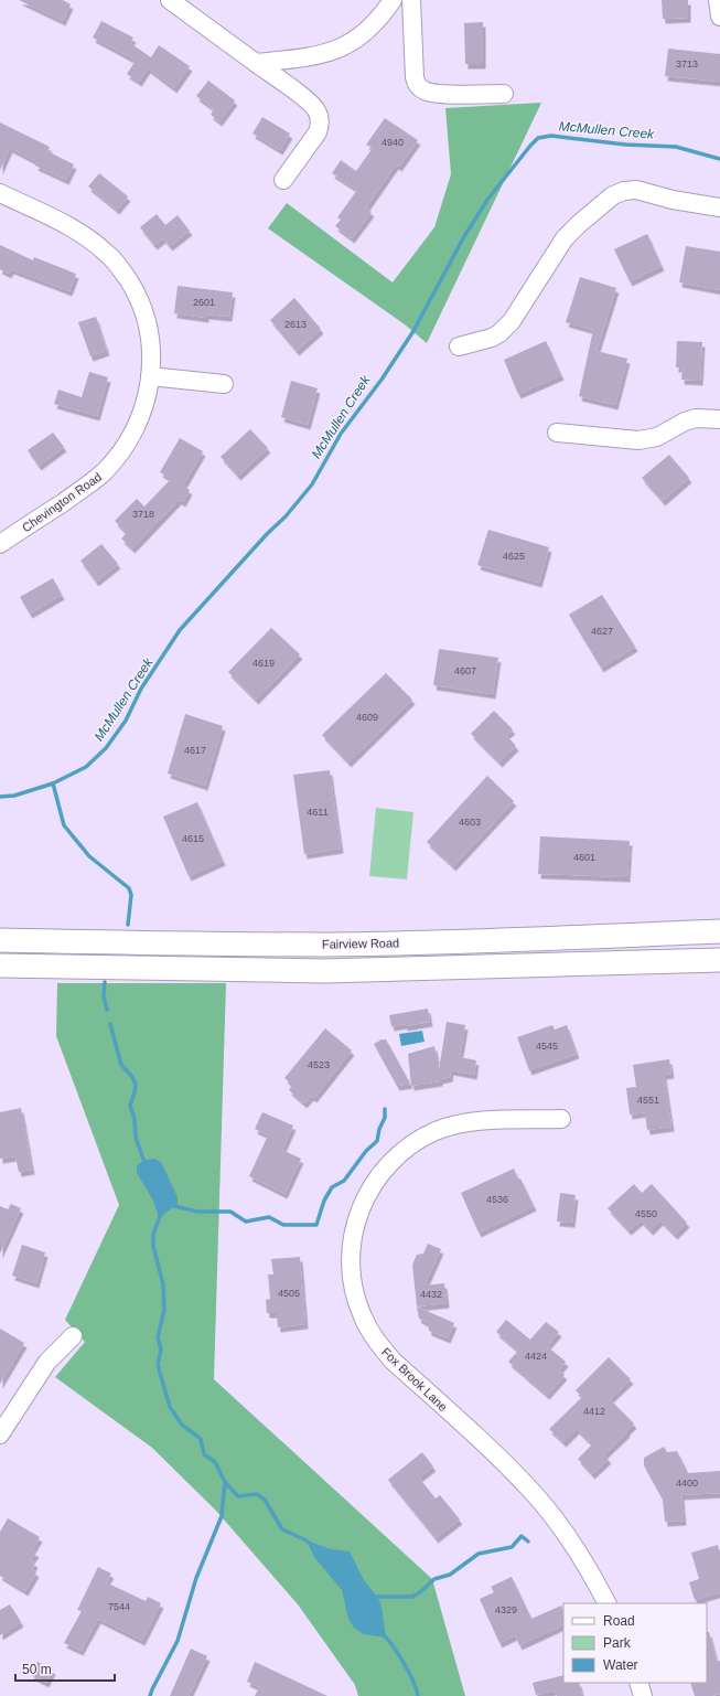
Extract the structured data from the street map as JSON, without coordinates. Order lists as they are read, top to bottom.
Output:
{
  "streets": {
    "main road": ["Fairview Road"],
    "street": ["Chevington Road", "Fox Brook Lane"]
  },
  "water": ["McMullen Creek"],
  "house_numbers": [
    "3713",
    "4940",
    "2601",
    "2613",
    "3718",
    "4625",
    "4627",
    "4619",
    "4607",
    "4609",
    "4617",
    "4611",
    "4603",
    "4615",
    "4601",
    "4545",
    "4523",
    "4551",
    "4536",
    "4550",
    "4505",
    "4432",
    "4424",
    "4412",
    "4400",
    "7544",
    "4329"
  ],
  "legend": ["Road", "Park", "Water"],
  "scale_bar": "50 m"
}
